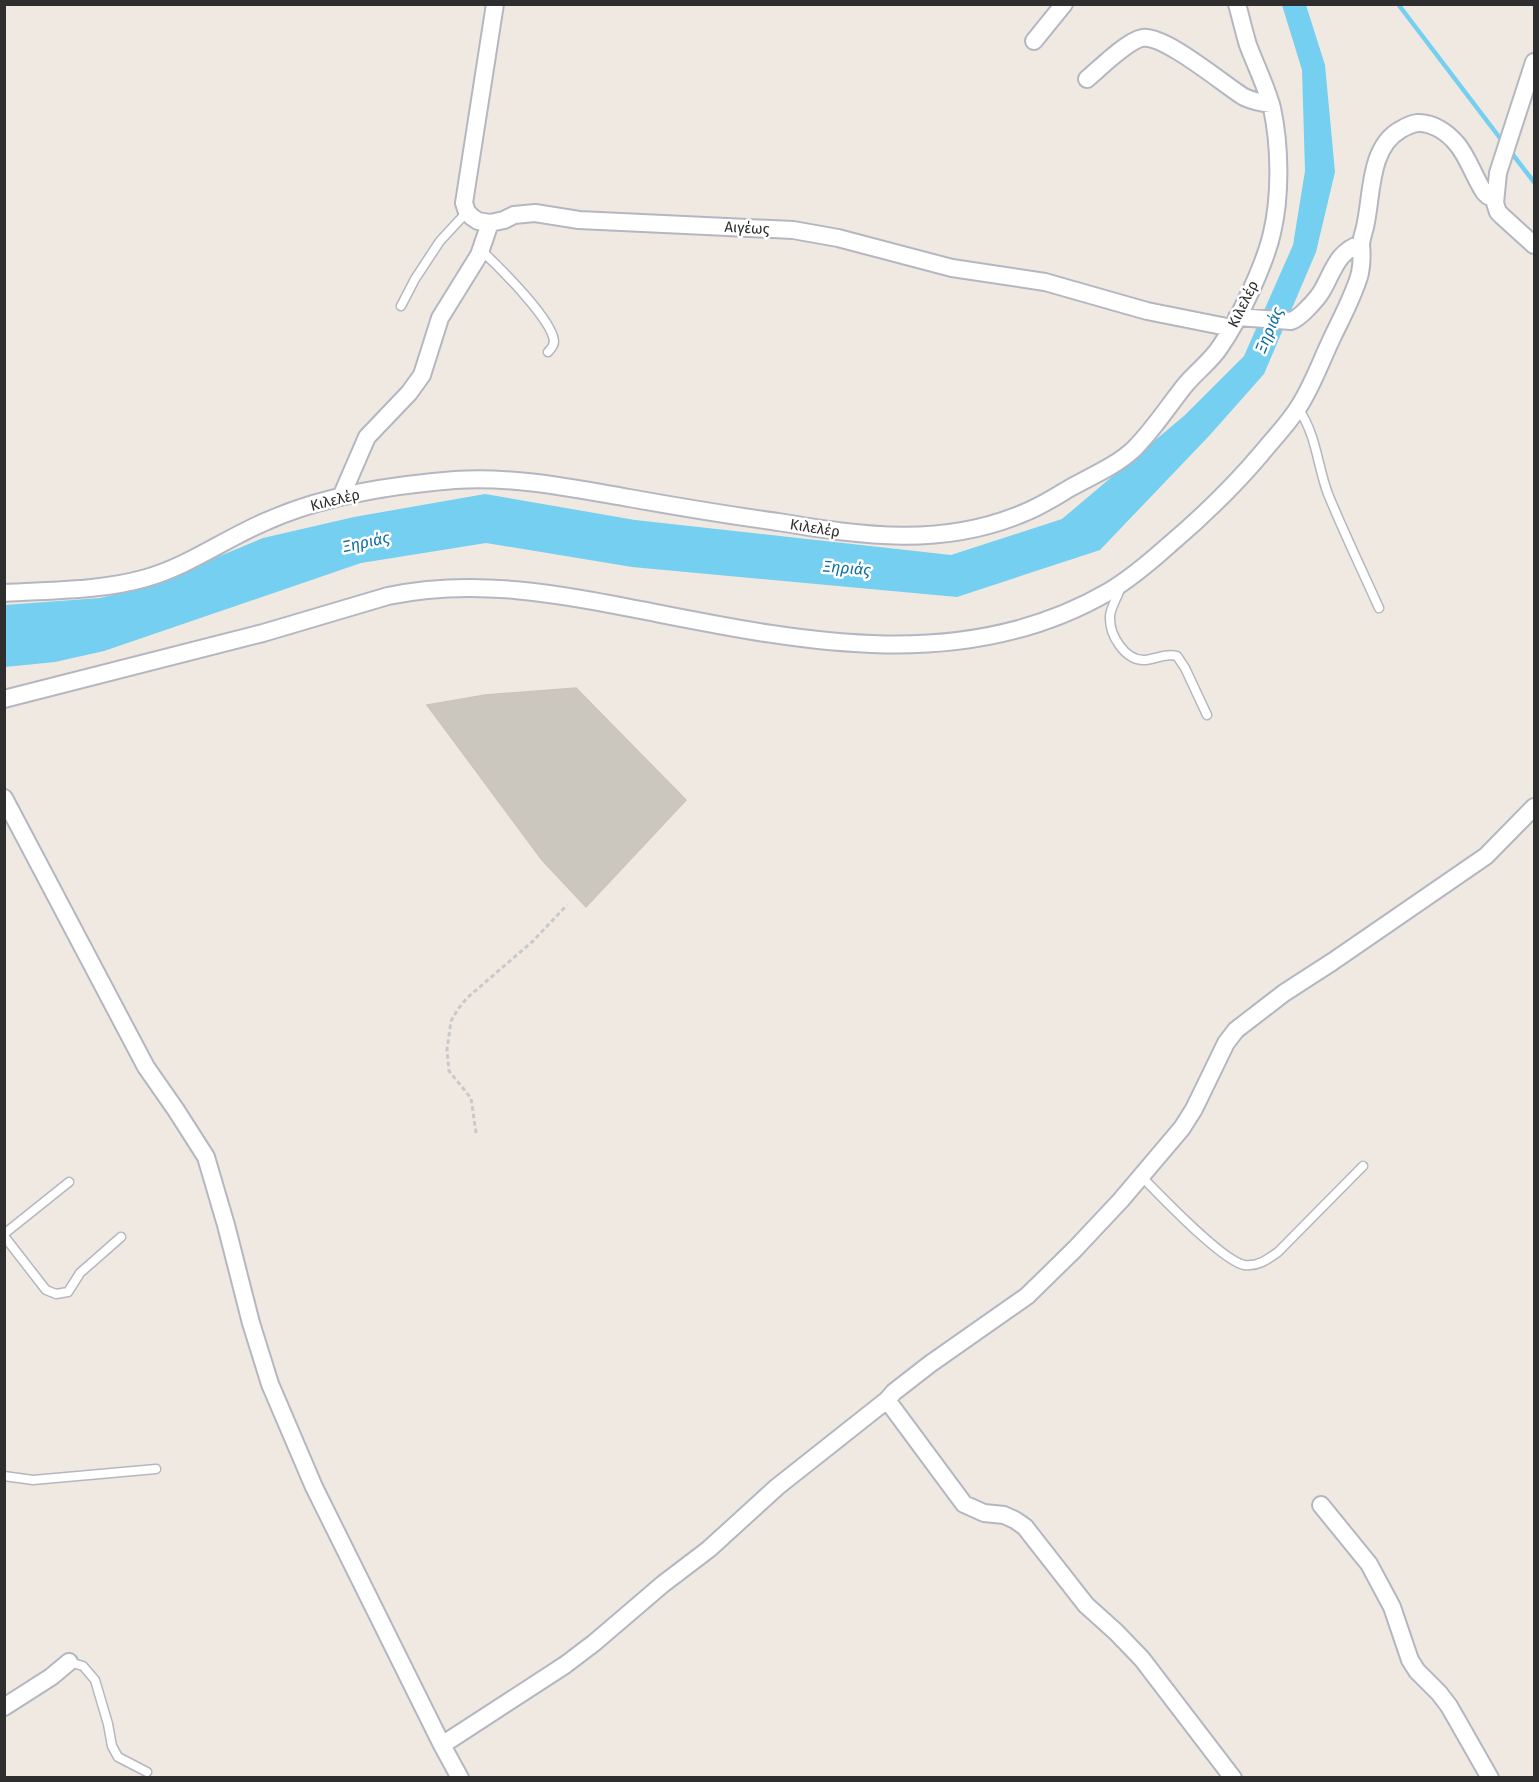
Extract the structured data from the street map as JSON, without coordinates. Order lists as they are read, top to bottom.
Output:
{
  "streets": {
    "street": ["Αιγέως", "Κιλελέρ"]
  },
  "crossings": [
    ["Αιγέως", "Κιλελέρ"]
  ],
  "water": ["Ξηριάς"]
}
